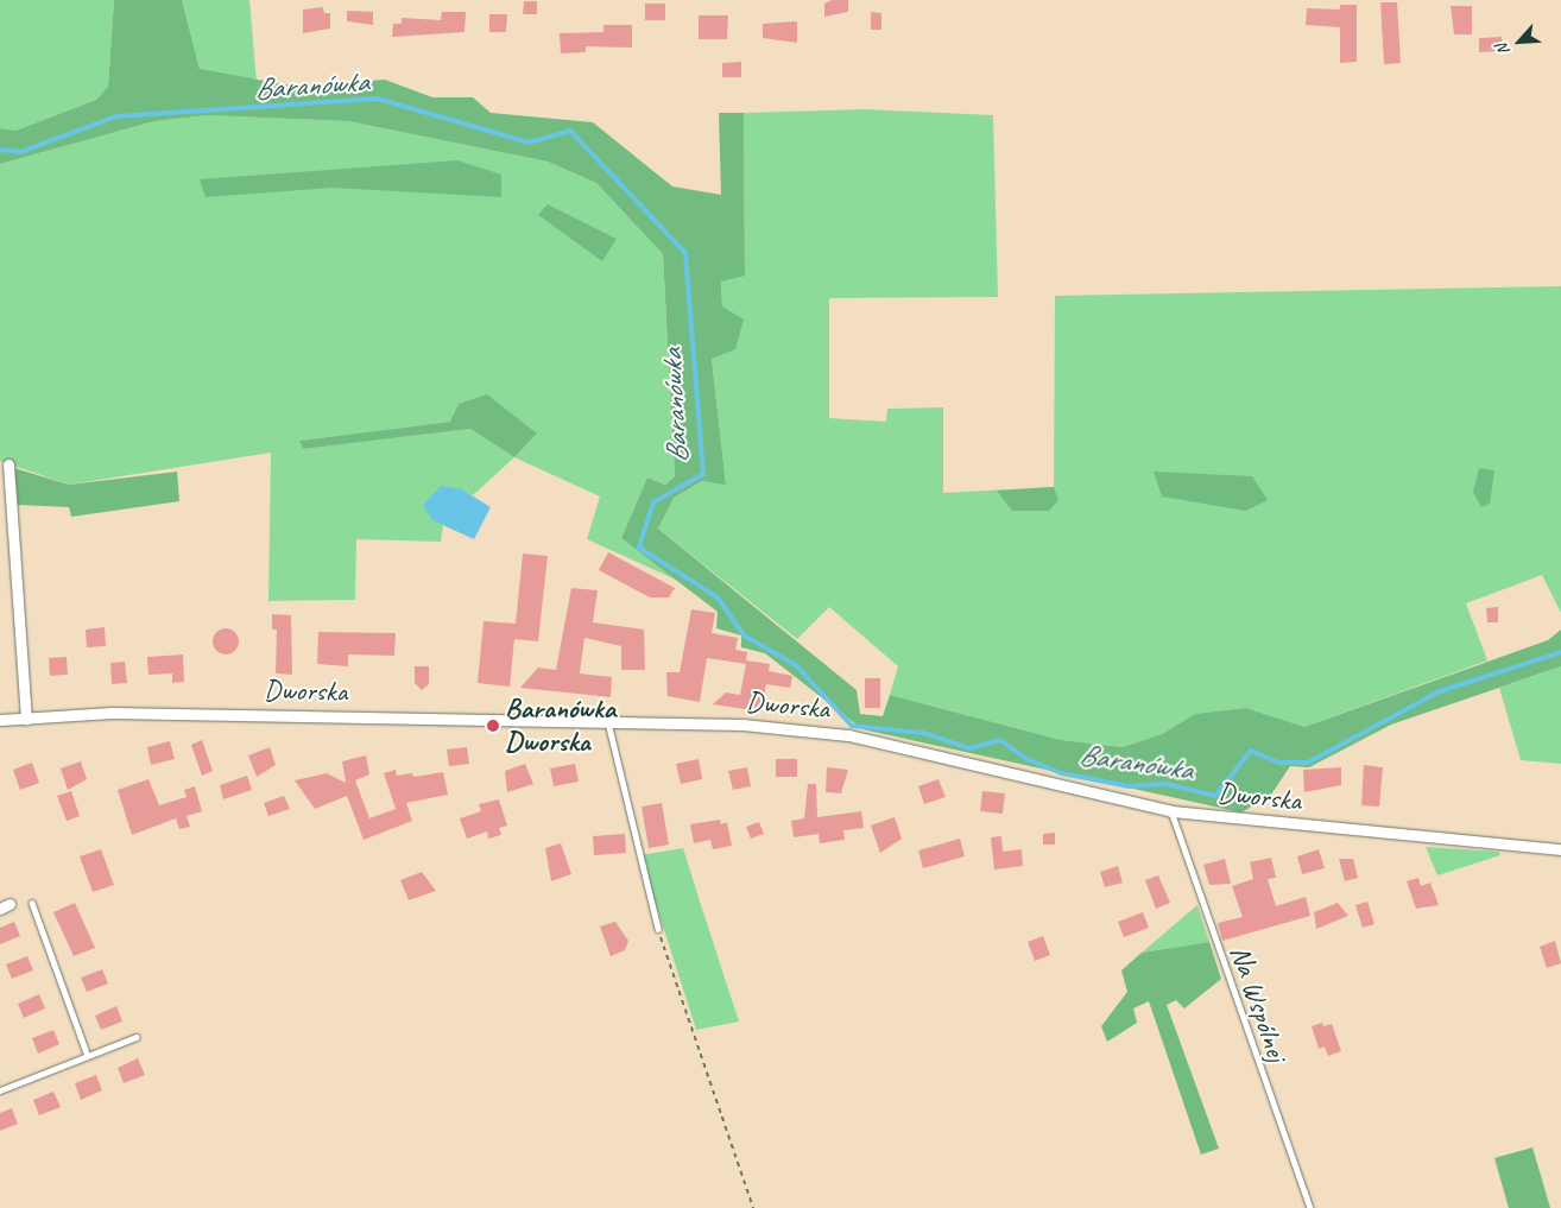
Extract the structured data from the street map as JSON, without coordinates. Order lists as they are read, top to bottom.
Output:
{
  "streets": {
    "street": ["Dworska"],
    "lane": ["Na Wspólnej"]
  },
  "crossings": [
    ["Dworska", "Na Wspólnej"]
  ],
  "water": ["Baranówka"],
  "places": ["Baranówka Dworska"],
  "north": "bottom left"
}
